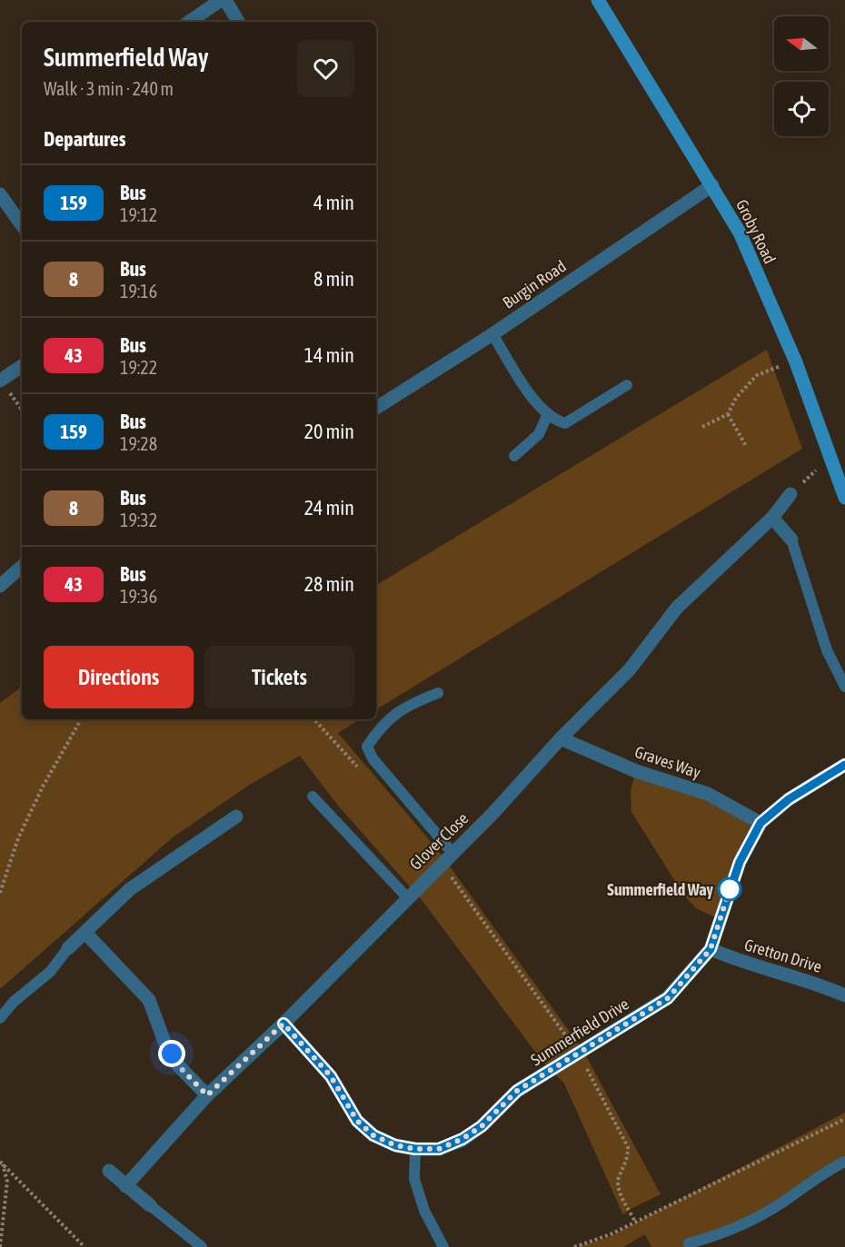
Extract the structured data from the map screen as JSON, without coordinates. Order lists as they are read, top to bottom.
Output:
{
  "streets": {
    "street": [
      "Groby Road",
      "Burgin Road",
      "Graves Way",
      "Glover Close",
      "Gretton Drive",
      "Summerfield Drive"
    ]
  },
  "crossings": [
    ["Groby Road", "Burgin Road"],
    ["Graves Way", "Glover Close"],
    ["Graves Way", "Summerfield Drive"],
    ["Glover Close", "Summerfield Drive"],
    ["Gretton Drive", "Summerfield Drive"]
  ],
  "places": ["Summerfield Way"],
  "lines": ["bus line 159"],
  "north": "left",
  "page": {
    "heading": [
      ["Summerfield Way", "Walk · 3 min · 240 m"],
      "Departures"
    ],
    "list": [
      {
        "mark": "159",
        "name": "Bus",
        "note": "19:12",
        "value": "4 min"
      },
      {
        "mark": "8",
        "name": "Bus",
        "note": "19:16",
        "value": "8 min"
      },
      {
        "mark": "43",
        "name": "Bus",
        "note": "19:22",
        "value": "14 min"
      },
      {
        "mark": "159",
        "name": "Bus",
        "note": "19:28",
        "value": "20 min"
      },
      {
        "mark": "8",
        "name": "Bus",
        "note": "19:32",
        "value": "24 min"
      },
      {
        "mark": "43",
        "name": "Bus",
        "note": "19:36",
        "value": "28 min"
      }
    ],
    "buttons": ["Directions", "Tickets"]
  }
}
